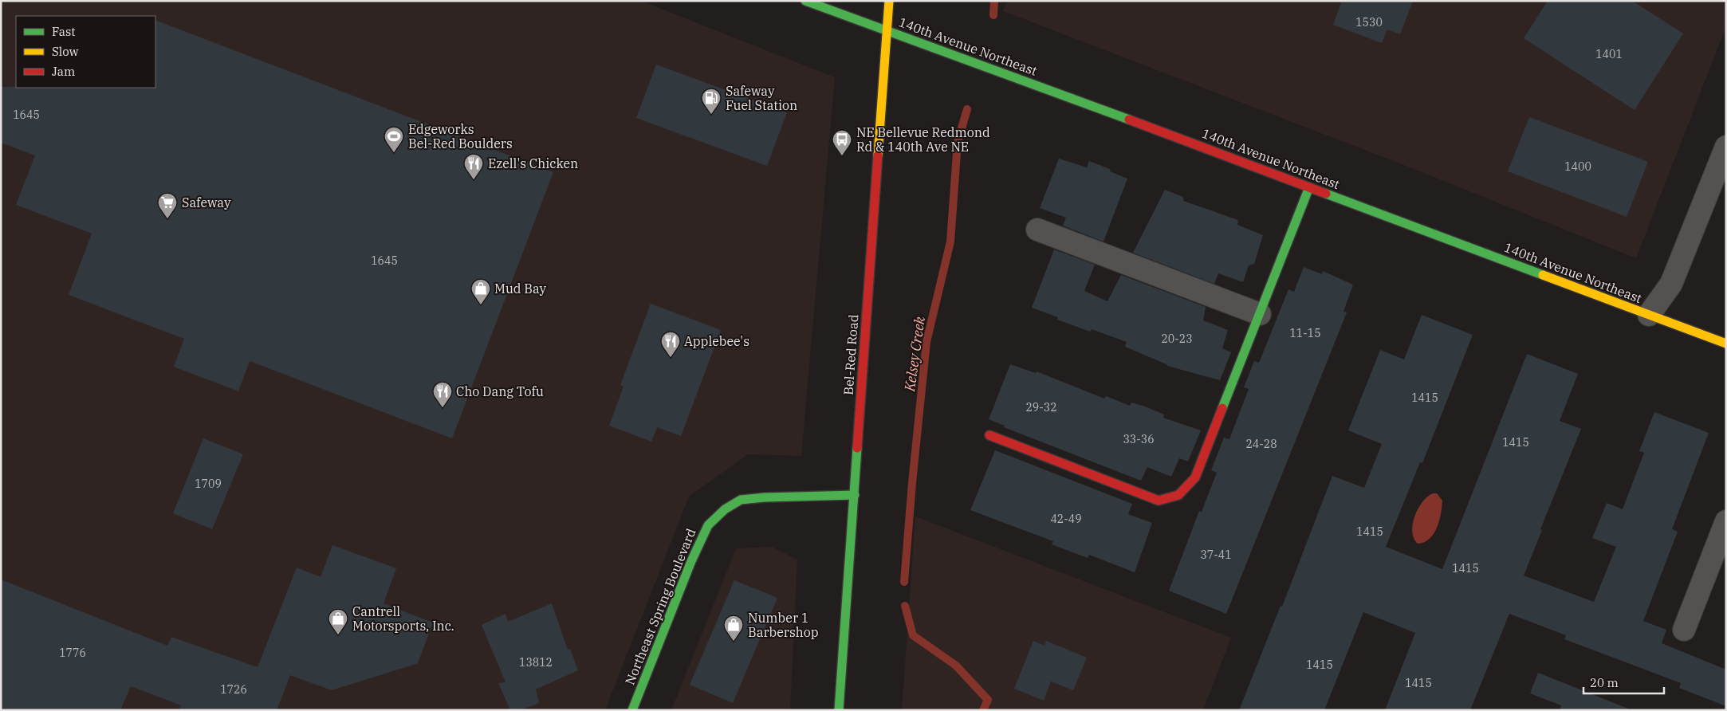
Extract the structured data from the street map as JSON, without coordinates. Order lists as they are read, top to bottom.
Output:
{
  "streets": {
    "main road": ["140th Avenue Northeast", "Bel-Red Road", "Northeast Spring Boulevard"]
  },
  "crossings": [
    ["140th Avenue Northeast", "Bel-Red Road"],
    ["Bel-Red Road", "Northeast Spring Boulevard"]
  ],
  "water": ["Kelsey Creek"],
  "places": {
    "fuel station": ["Safeway Fuel Station"],
    "sports": ["Edgeworks Bel-Red Boulders"],
    "bus stop": ["NE Bellevue Redmond Rd & 140th Ave NE"],
    "restaurant": ["Ezell's Chicken", "Applebee's", "Cho Dang Tofu"],
    "supermarket": ["Safeway"],
    "shop": ["Mud Bay", "Cantrell Motorsports, Inc.", "Number 1 Barbershop"]
  },
  "house_numbers": [
    "1530",
    "1401",
    "1645",
    "1400",
    "1645",
    "11-15",
    "20-23",
    "1415",
    "29-32",
    "33-36",
    "1415",
    "24-28",
    "1709",
    "42-49",
    "1415",
    "37-41",
    "1415",
    "1776",
    "13812",
    "1415",
    "1415",
    "1726"
  ],
  "legend": ["Fast", "Slow", "Jam"],
  "scale_bar": "20 m"
}
